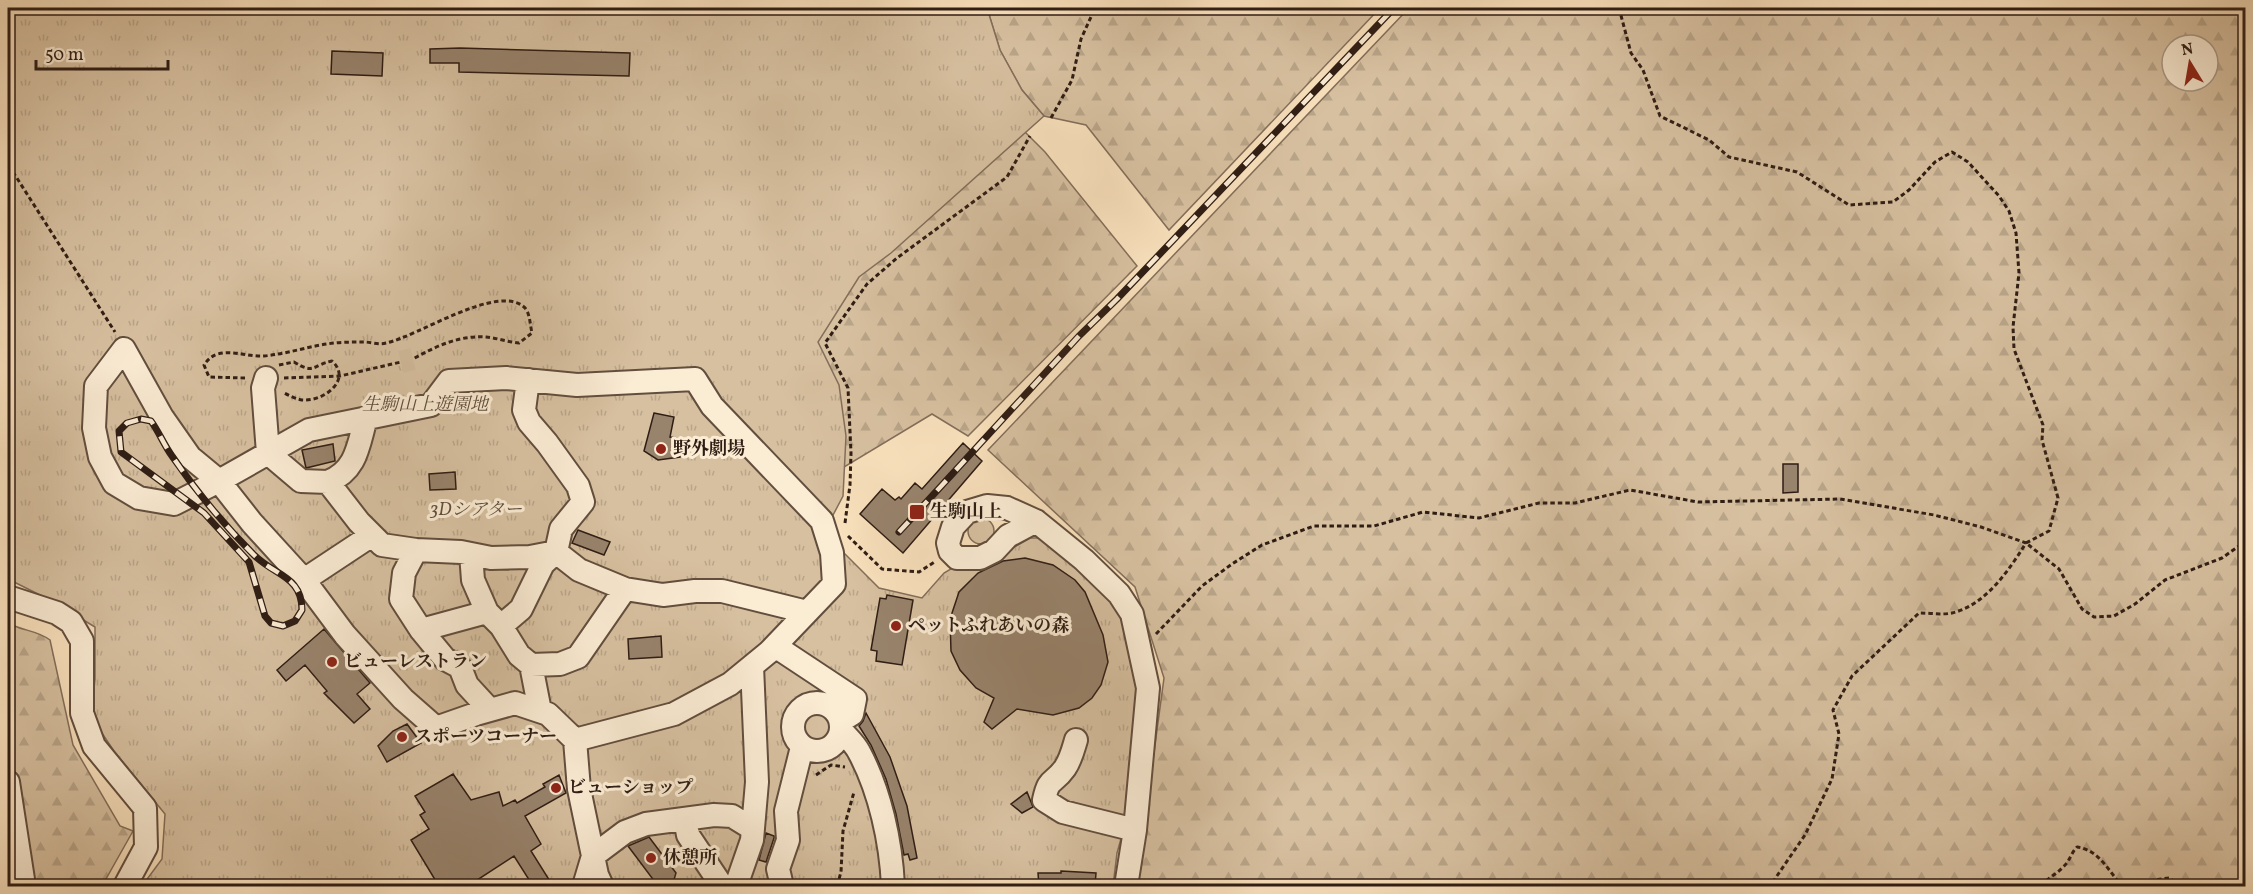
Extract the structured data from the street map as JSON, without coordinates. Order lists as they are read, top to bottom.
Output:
{
  "parks": ["生駒山上遊園地", "3Dシアター"],
  "places": {
    "other": [
      "野外劇場",
      "ペットふれあいの森",
      "ビューレストラン",
      "スポーツコーナー",
      "ビューショップ",
      "休憩所"
    ],
    "transit": ["生駒山上"]
  },
  "scale_bar": "50 m",
  "north": "top"
}
